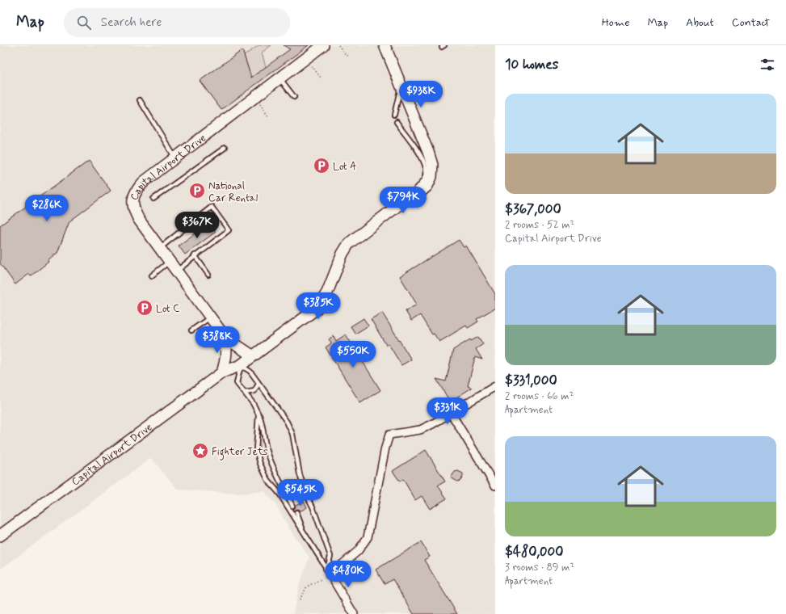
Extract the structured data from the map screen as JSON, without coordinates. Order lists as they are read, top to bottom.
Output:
{
  "streets": {
    "street": ["Capital Airport Drive"]
  },
  "places": {
    "parking": ["Lot A", "National Car Rental", "Lot C"],
    "place": ["Fighter Jets"]
  },
  "page": {
    "header": "Map",
    "search": "Search here",
    "nav": [
      "Home",
      "Map",
      "About",
      "Contact"
    ],
    "heading": "10 homes",
    "price": [
      "$938K",
      "$794K",
      "$286K",
      "$367K",
      "$385K",
      "$388K",
      "$550K",
      "$331K",
      "$545K",
      "$480K"
    ],
    "list": [
      {
        "name": "$367,000",
        "note": "2 rooms · 52 m² · Capital Airport Drive"
      },
      {
        "name": "$331,000",
        "note": "2 rooms · 66 m² · Apartment"
      },
      {
        "name": "$480,000",
        "note": "3 rooms · 89 m² · Apartment"
      }
    ]
  }
}
